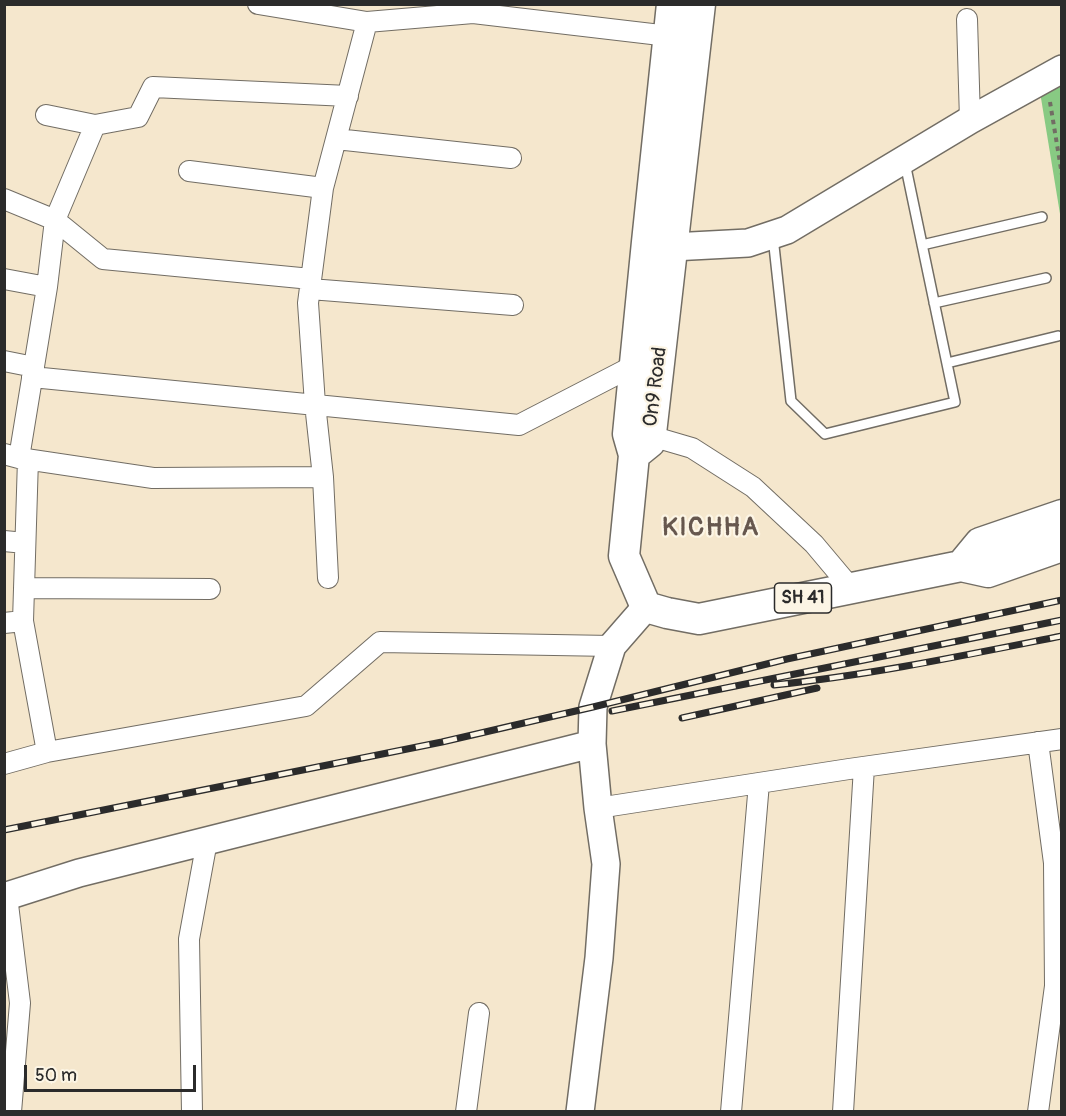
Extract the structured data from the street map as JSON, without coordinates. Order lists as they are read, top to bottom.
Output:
{
  "streets": {
    "main road": ["On9 Road", "SH 41"]
  },
  "crossings": [
    ["On9 Road", "SH 41"]
  ],
  "districts": ["KICHHA"],
  "scale_bar": "50 m"
}
